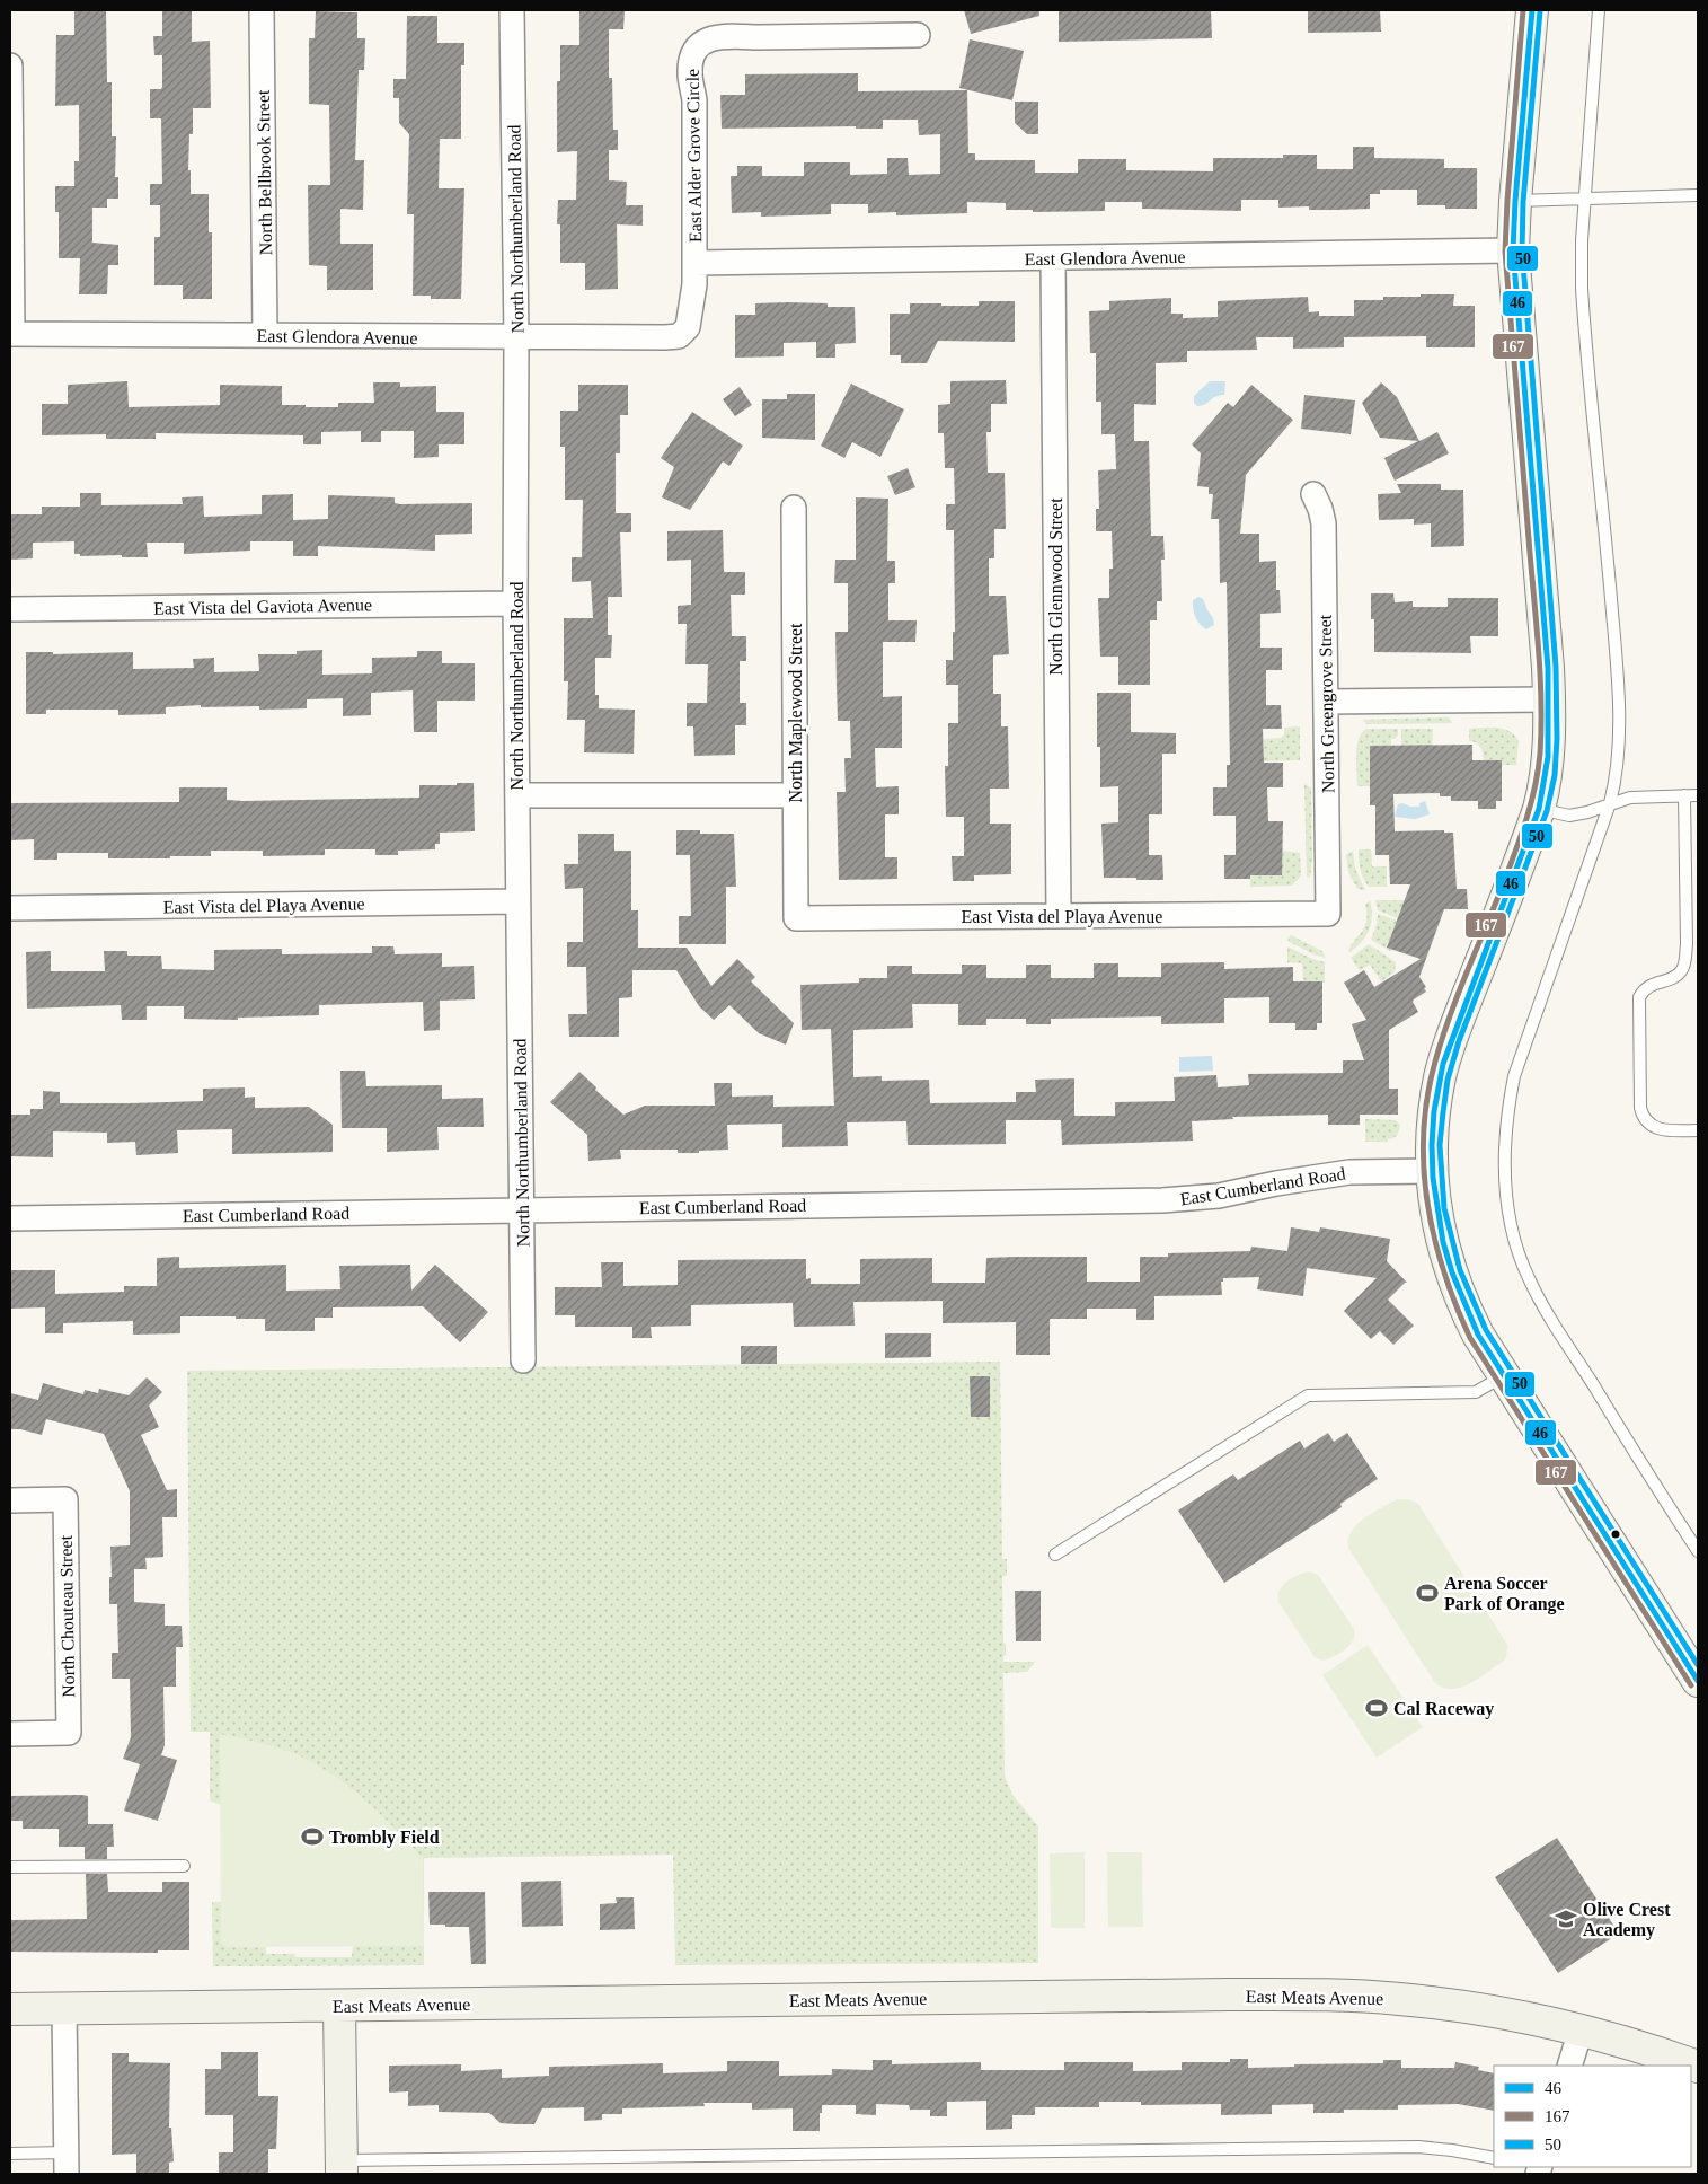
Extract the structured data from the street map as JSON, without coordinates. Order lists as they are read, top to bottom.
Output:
{
  "streets": {
    "street": [
      "East Alder Grove Circle",
      "North Bellbrook Street",
      "North Northumberland Road",
      "East Glendora Avenue",
      "North Glennwood Street",
      "East Vista del Gaviota Avenue",
      "North Greengrove Street",
      "North Maplewood Street",
      "East Vista del Playa Avenue",
      "East Cumberland Road",
      "North Chouteau Street",
      "East Meats Avenue"
    ]
  },
  "crossings": [
    ["East Alder Grove Circle", "East Glendora Avenue"],
    ["North Bellbrook Street", "East Glendora Avenue"],
    ["North Northumberland Road", "East Glendora Avenue"],
    ["North Northumberland Road", "East Vista del Gaviota Avenue"],
    ["North Northumberland Road", "East Vista del Playa Avenue"],
    ["North Northumberland Road", "East Cumberland Road"],
    ["East Glendora Avenue", "North Glennwood Street"],
    ["North Glennwood Street", "East Vista del Playa Avenue"],
    ["North Greengrove Street", "East Vista del Playa Avenue"],
    ["North Maplewood Street", "East Vista del Playa Avenue"]
  ],
  "places": {
    "sports": ["Arena Soccer Park of Orange", "Cal Raceway", "Trombly Field"],
    "school or university": ["Olive Crest Academy"]
  },
  "lines": ["transit line 46", "transit line 167", "transit line 50"],
  "legend": ["46", "167", "50"]
}
